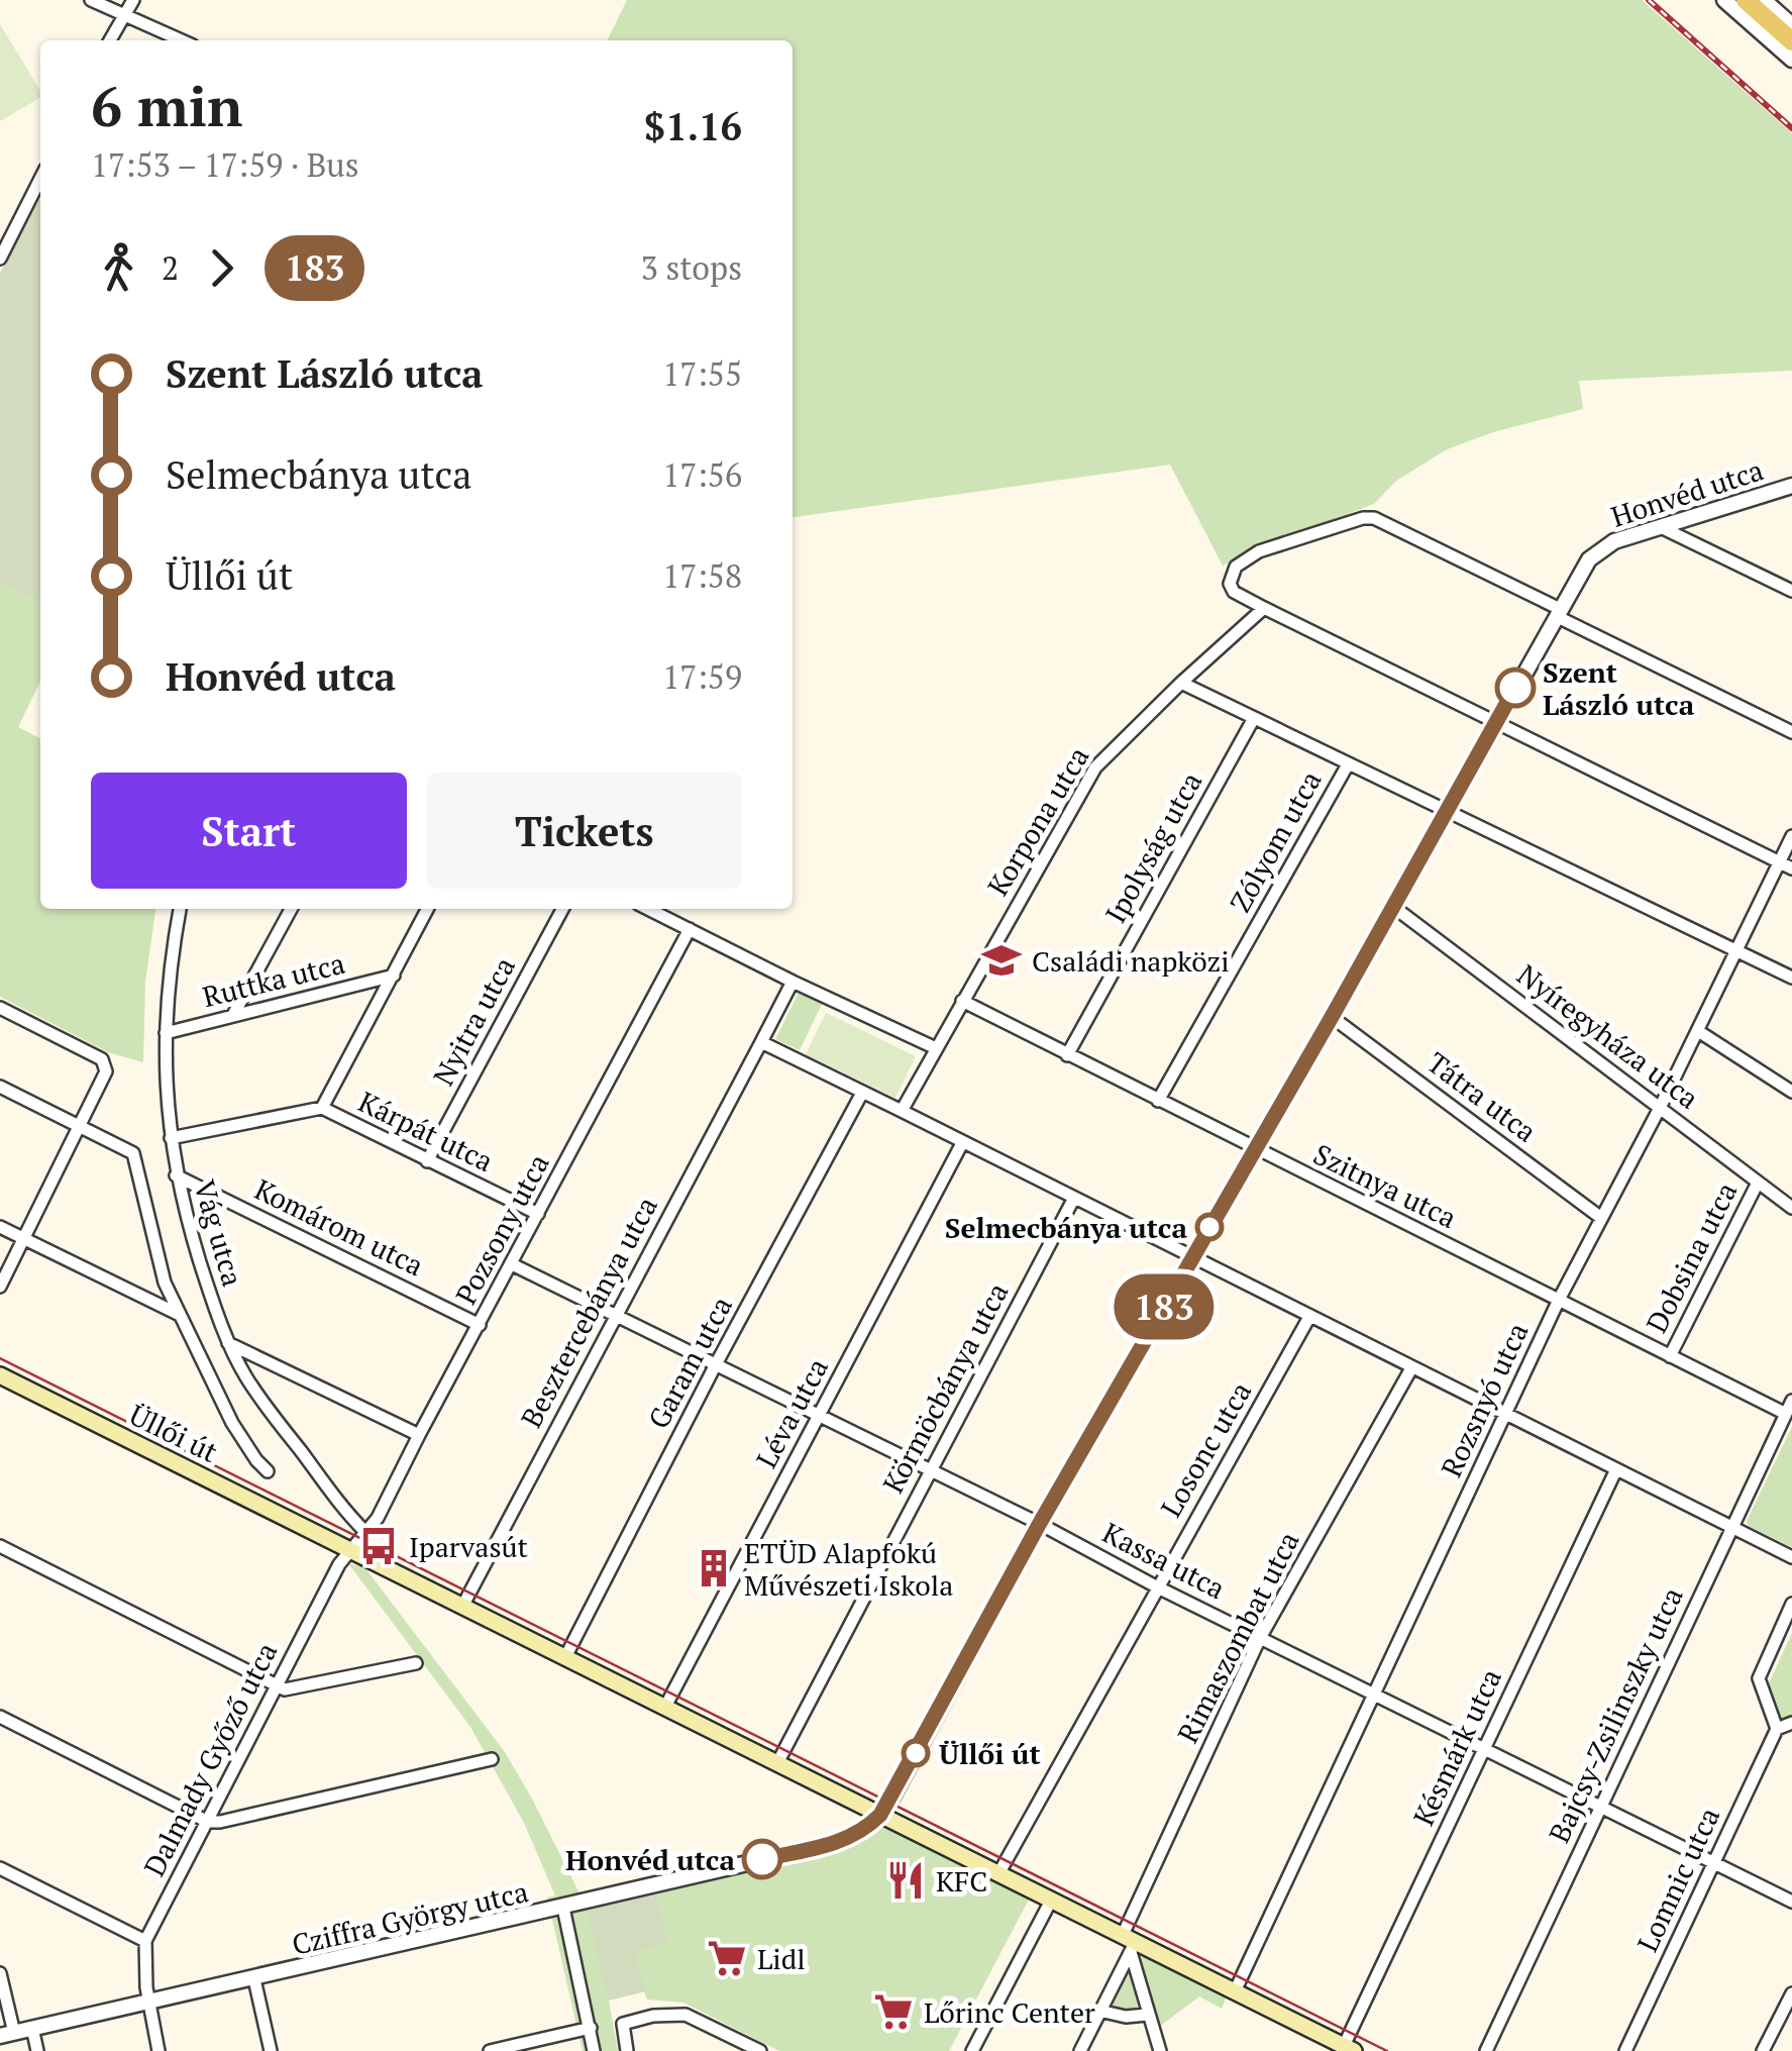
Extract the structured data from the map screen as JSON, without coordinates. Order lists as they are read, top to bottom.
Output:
{
  "streets": {
    "main road": ["Üllői út"],
    "street": [
      "Honvéd utca",
      "Korpona utca",
      "Zólyom utca",
      "Ipolyság utca",
      "Ruttka utca",
      "Nyitra utca",
      "Nyíregyháza utca",
      "Tátra utca",
      "Kárpát utca",
      "Szitnya utca",
      "Komárom utca",
      "Pozsony utca",
      "Vág utca",
      "Dobsina utca",
      "Besztercebánya utca",
      "Garam utca",
      "Körmöcbánya utca",
      "Rozsnyó utca",
      "Léva utca",
      "Losonc utca",
      "Kassa utca",
      "Rimaszombat utca",
      "Bajcsy-Zsilinszky utca",
      "Késmárk utca",
      "Dalmady Győző utca",
      "Lomnic utca",
      "Cziffra György utca"
    ]
  },
  "crossings": [
    ["Honvéd utca", "Nyíregyháza utca"],
    ["Honvéd utca", "Tátra utca"],
    ["Honvéd utca", "Szitnya utca"],
    ["Honvéd utca", "Üllői út"],
    ["Honvéd utca", "Kassa utca"],
    ["Honvéd utca", "Cziffra György utca"],
    ["Korpona utca", "Szitnya utca"],
    ["Zólyom utca", "Szitnya utca"],
    ["Ipolyság utca", "Szitnya utca"],
    ["Ruttka utca", "Vág utca"],
    ["Nyitra utca", "Kárpát utca"],
    ["Nyíregyháza utca", "Dobsina utca"],
    ["Nyíregyháza utca", "Rozsnyó utca"],
    ["Tátra utca", "Rozsnyó utca"],
    ["Kárpát utca", "Pozsony utca"],
    ["Kárpát utca", "Vág utca"],
    ["Szitnya utca", "Dobsina utca"],
    ["Szitnya utca", "Rozsnyó utca"],
    ["Szitnya utca", "Bajcsy-Zsilinszky utca"],
    ["Komárom utca", "Pozsony utca"],
    ["Komárom utca", "Vág utca"],
    ["Pozsony utca", "Vág utca"],
    ["Pozsony utca", "Üllői út"],
    ["Pozsony utca", "Kassa utca"],
    ["Pozsony utca", "Dalmady Győző utca"],
    ["Besztercebánya utca", "Üllői út"],
    ["Besztercebánya utca", "Kassa utca"],
    ["Garam utca", "Üllői út"],
    ["Garam utca", "Kassa utca"],
    ["Körmöcbánya utca", "Üllői út"],
    ["Körmöcbánya utca", "Kassa utca"],
    ["Rozsnyó utca", "Üllői út"],
    ["Rozsnyó utca", "Kassa utca"],
    ["Léva utca", "Üllői út"],
    ["Léva utca", "Kassa utca"],
    ["Üllői út", "Losonc utca"],
    ["Üllői út", "Rimaszombat utca"],
    ["Üllői út", "Késmárk utca"],
    ["Üllői út", "Dalmady Győző utca"],
    ["Üllői út", "Cziffra György utca"],
    ["Losonc utca", "Kassa utca"],
    ["Kassa utca", "Rimaszombat utca"],
    ["Kassa utca", "Bajcsy-Zsilinszky utca"],
    ["Kassa utca", "Késmárk utca"],
    ["Kassa utca", "Lomnic utca"]
  ],
  "places": {
    "other": [
      "Szent László utca",
      "Selmecbánya utca",
      "Üllői út",
      "Honvéd utca"
    ],
    "school or university": ["Családi napközi"],
    "bus stop": ["Iparvasút"],
    "building": ["ETÜD Alapfokú Művészeti Iskola"],
    "restaurant": ["KFC"],
    "supermarket": ["Lidl", "Lőrinc Center"]
  },
  "lines": ["bus line 183"],
  "page": {
    "on_map": "183",
    "heading": ["6 min", "17:53 – 17:59 · Bus", "$1.16"],
    "legs": ["2", "183", "3 stops"],
    "list": [
      {
        "name": "Szent László utca",
        "value": "17:55"
      },
      {
        "name": "Selmecbánya utca",
        "value": "17:56"
      },
      {
        "name": "Üllői út",
        "value": "17:58"
      },
      {
        "name": "Honvéd utca",
        "value": "17:59"
      }
    ],
    "buttons": ["Start", "Tickets"]
  }
}
